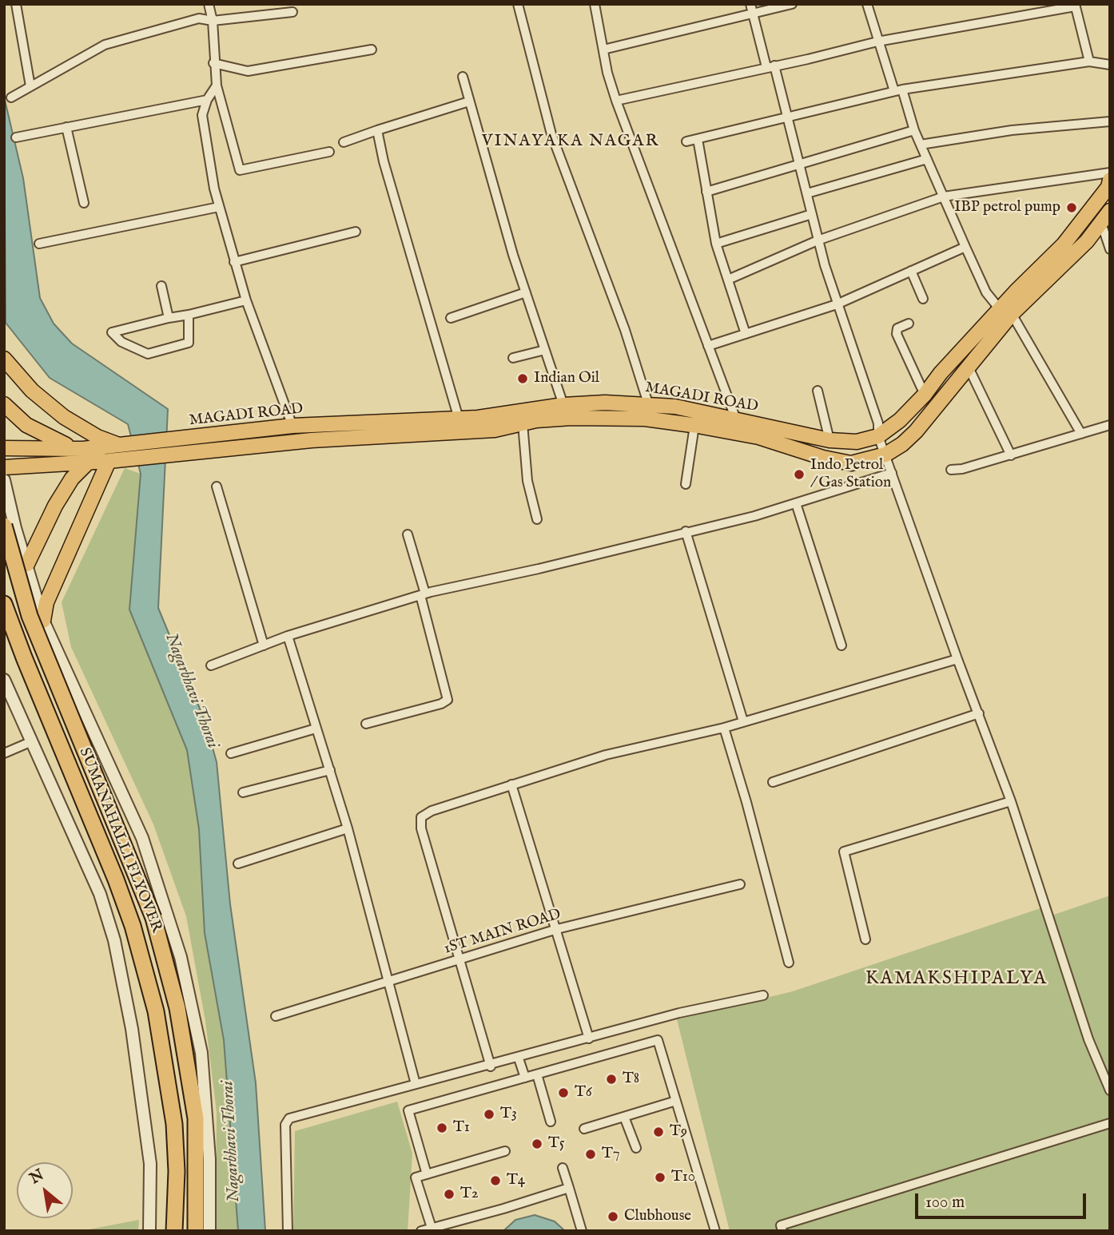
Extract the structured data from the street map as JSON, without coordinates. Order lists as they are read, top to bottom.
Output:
{
  "streets": {
    "highway": ["SUMANAHALLI FLYOVER"],
    "main road": ["MAGADI ROAD"],
    "street": ["1ST MAIN ROAD"]
  },
  "districts": ["VINAYAKA NAGAR", "KAMAKSHIPALYA"],
  "water": ["Nagarbhavi Thorai"],
  "places": [
    "IBP petrol pump",
    "Indian Oil",
    "Indo Petrol / Gas Station",
    "T8",
    "T6",
    "T3",
    "T1",
    "T9",
    "T5",
    "T7",
    "T10",
    "T4",
    "T2",
    "Clubhouse"
  ],
  "scale_bar": "100 m",
  "north": "top left"
}
